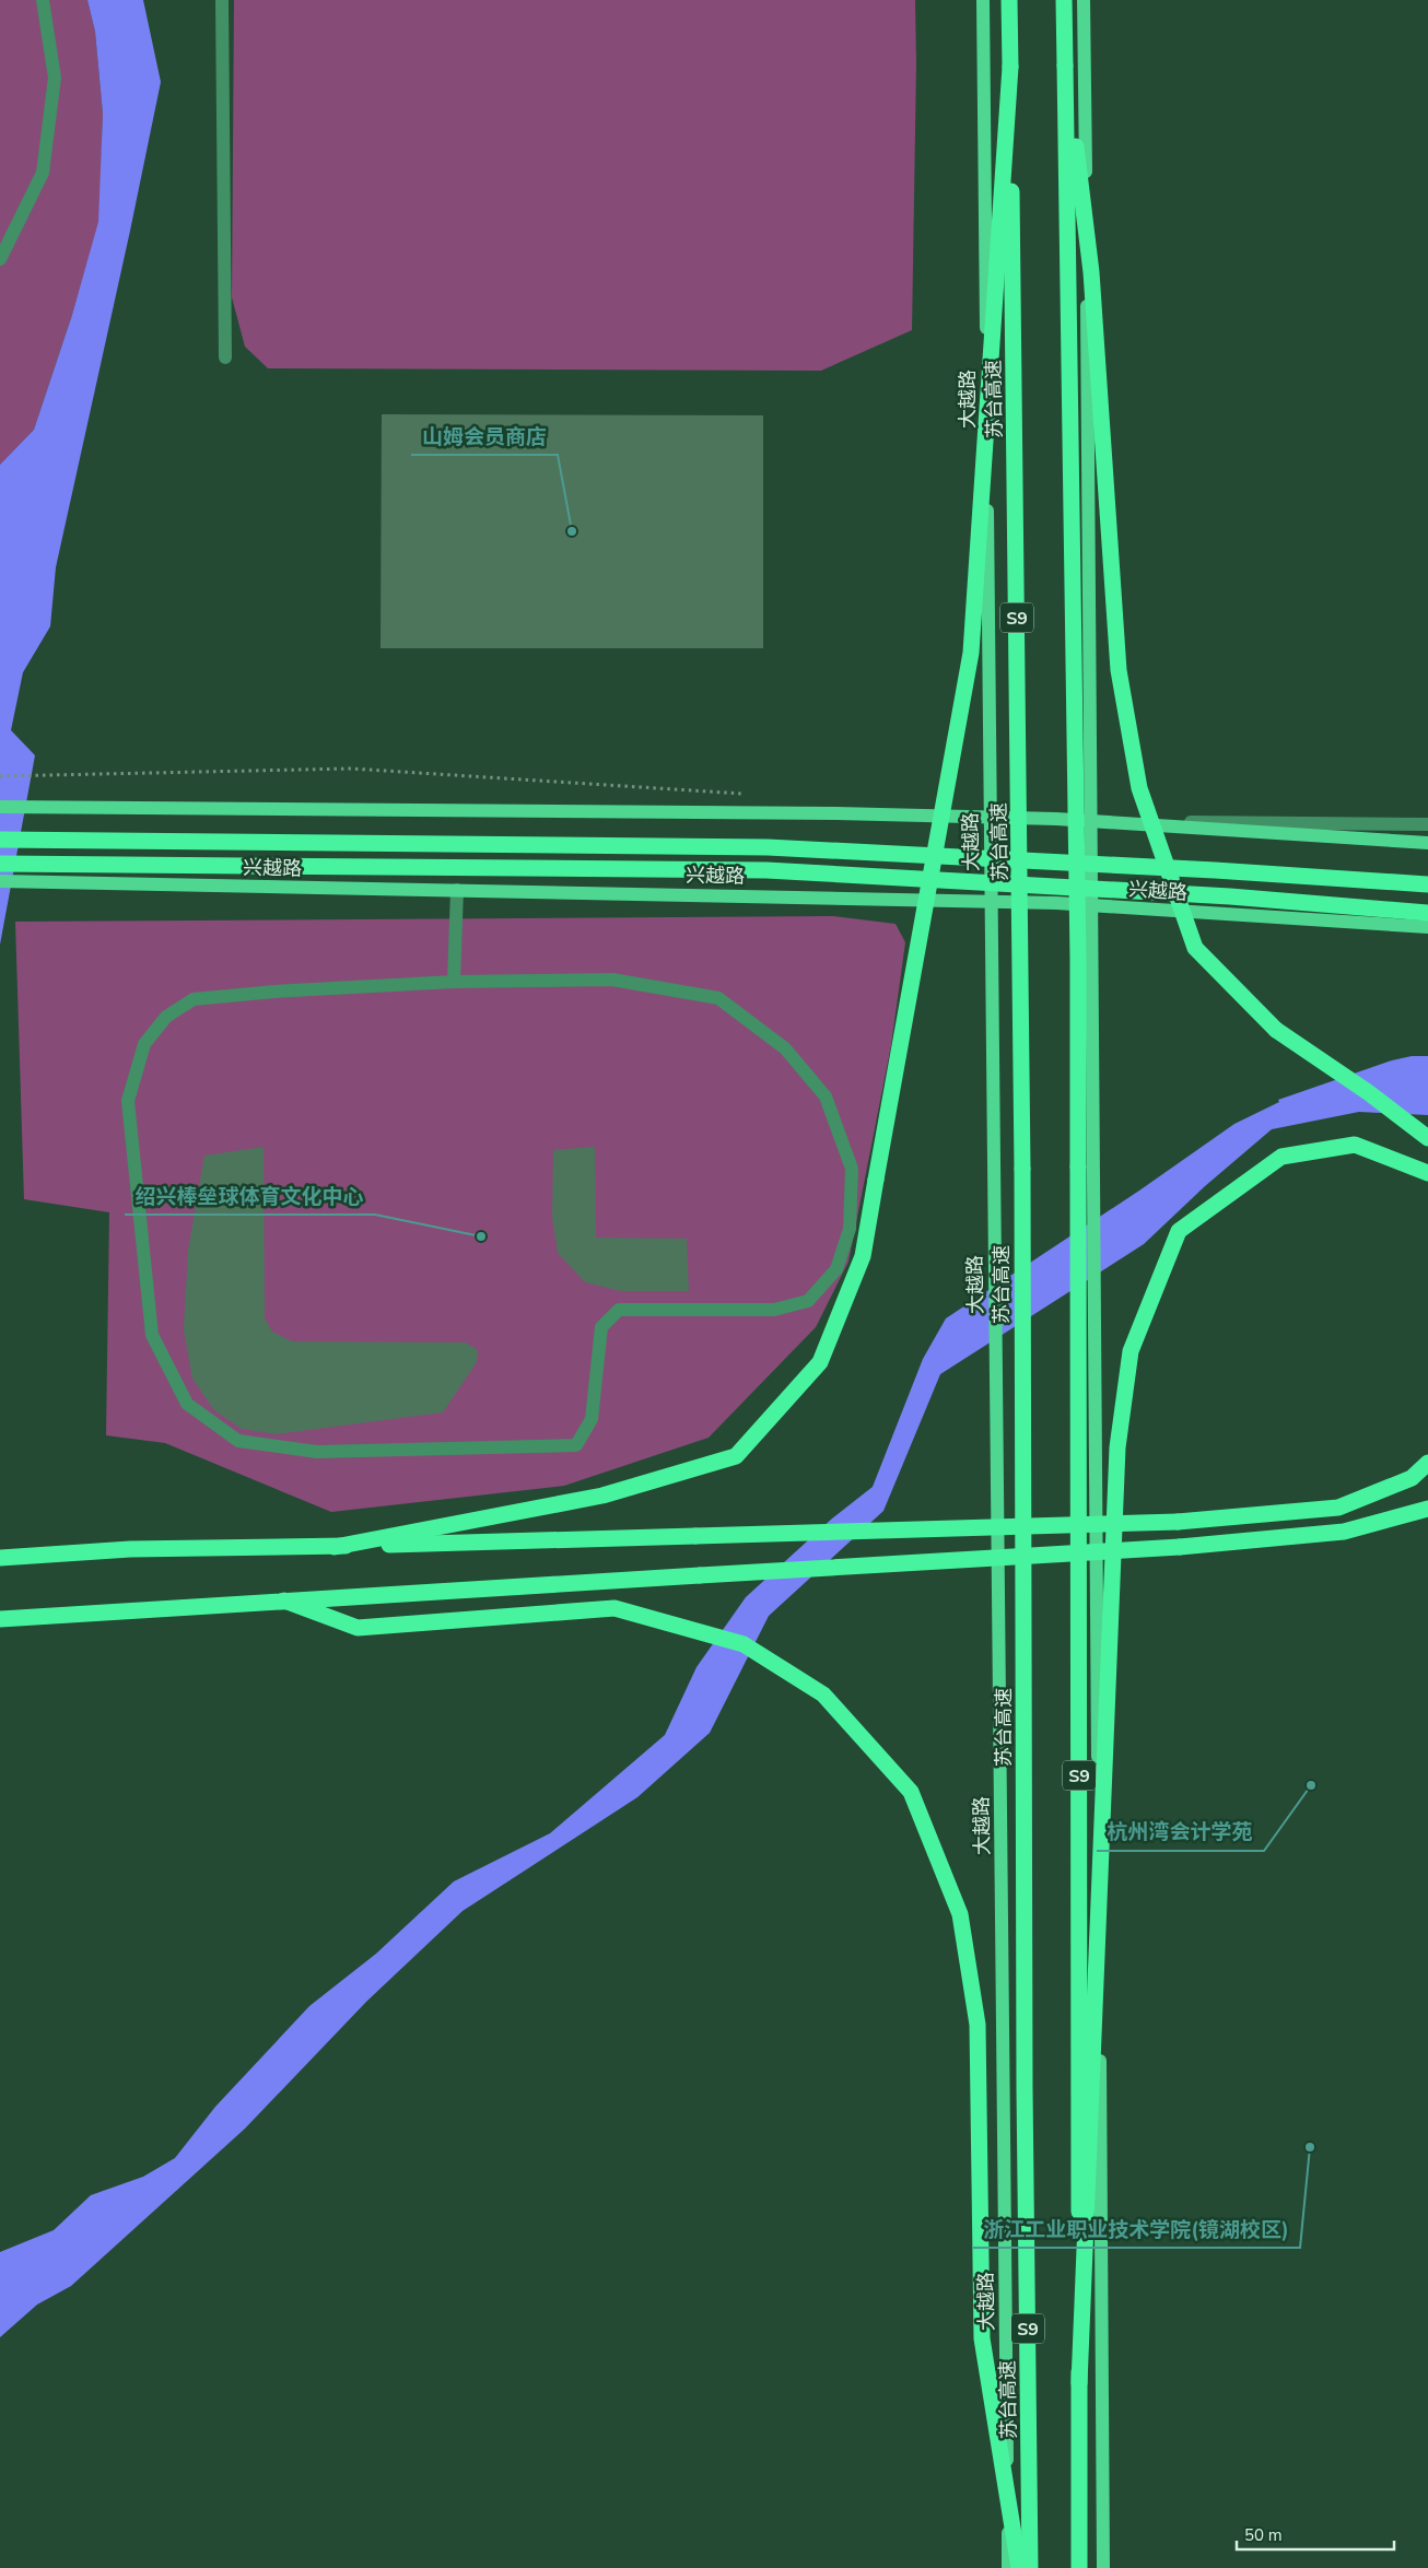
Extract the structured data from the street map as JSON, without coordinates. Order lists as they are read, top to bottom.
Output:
{
  "streets": {
    "highway": ["苏台高速", "S9"],
    "main road": ["大越路", "兴越路"]
  },
  "crossings": [
    ["大越路", "兴越路"]
  ],
  "places": [
    "山姆会员商店",
    "绍兴棒垒球体育文化中心",
    "杭州湾会计学苑",
    "浙江工业职业技术学院(镜湖校区)"
  ],
  "scale_bar": "50 m"
}
